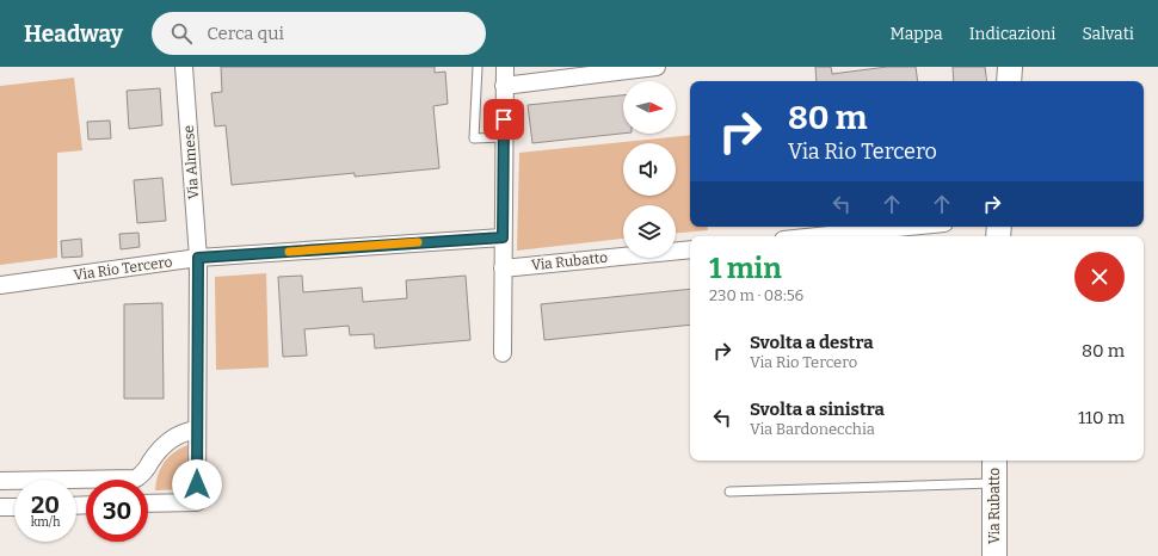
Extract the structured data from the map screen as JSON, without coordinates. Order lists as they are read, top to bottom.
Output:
{
  "streets": {
    "street": ["Via Almese", "Via Rubatto", "Via Rio Tercero"]
  },
  "crossings": [
    ["Via Almese", "Via Rio Tercero"]
  ],
  "north": "right",
  "page": {
    "header": "Headway",
    "search": "Cerca qui",
    "nav": ["Mappa", "Indicazioni", "Salvati"],
    "turn": ["80 m", "Via Rio Tercero"],
    "heading": ["1 min", "230 m · 08:56"],
    "list": [
      {
        "name": "Svolta a destra",
        "note": "Via Rio Tercero",
        "value": "80 m"
      },
      {
        "name": "Svolta a sinistra",
        "note": "Via Bardonecchia",
        "value": "110 m"
      }
    ],
    "speed": "20 km/h",
    "limit": "30"
  }
}
